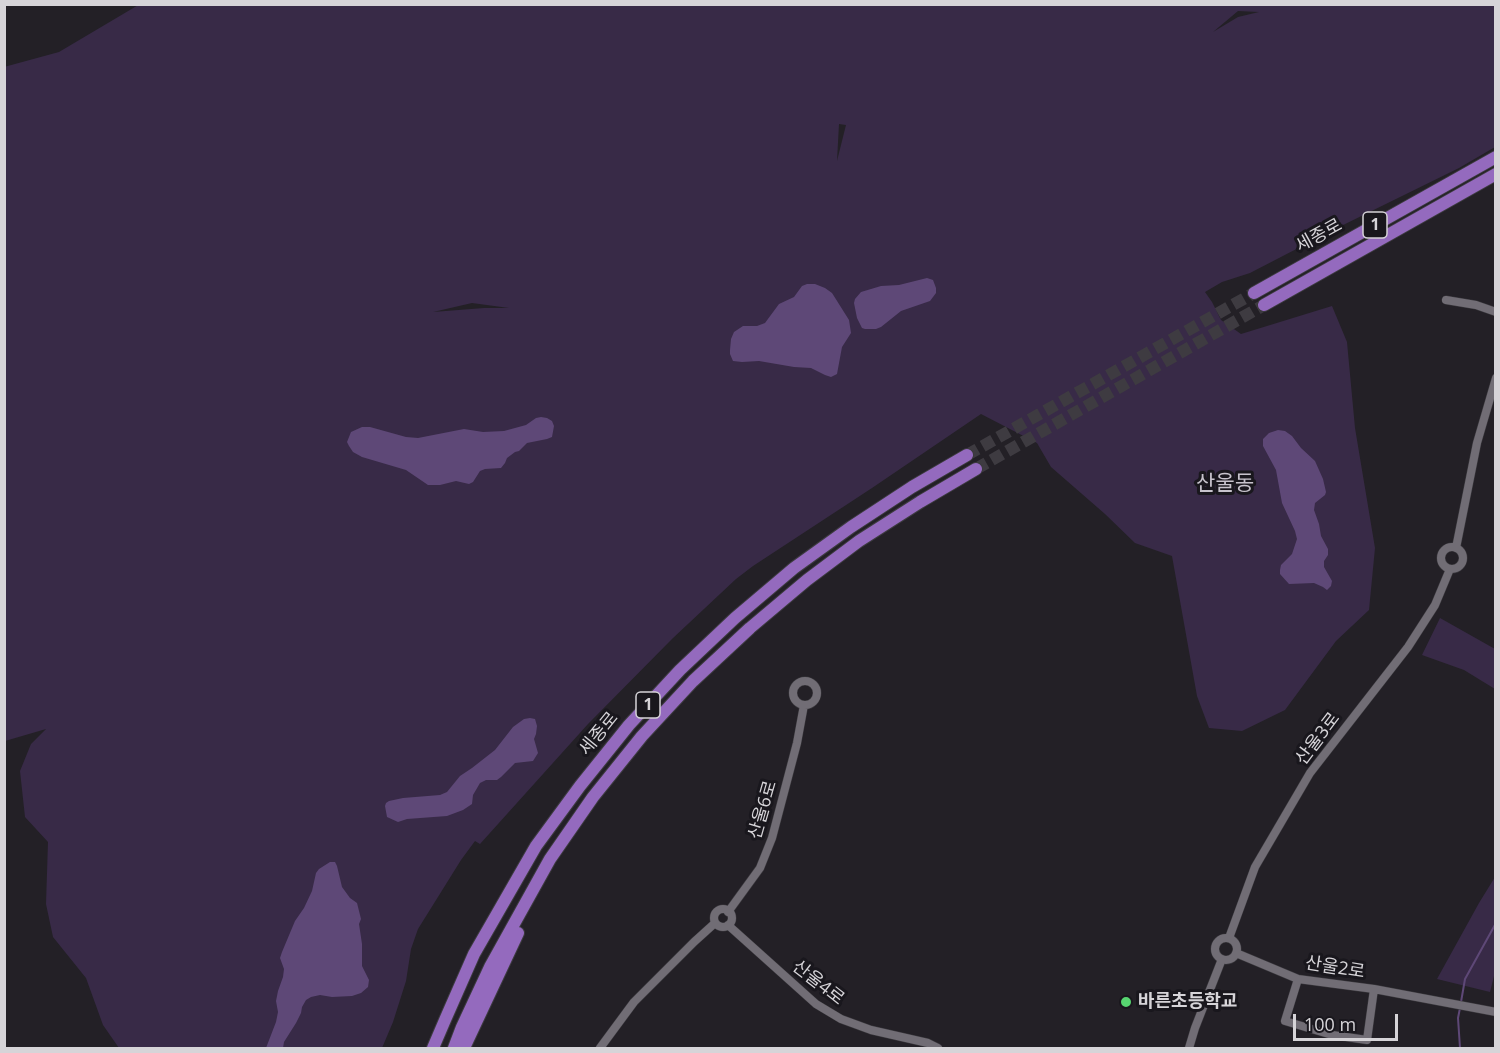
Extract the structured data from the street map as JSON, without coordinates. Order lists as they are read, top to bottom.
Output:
{
  "streets": {
    "highway": ["1", "세종로"],
    "street": [
      "산울3로",
      "산울6로",
      "산울2로",
      "산울4로"
    ]
  },
  "crossings": [
    ["산울3로", "산울2로"],
    ["산울6로", "산울4로"]
  ],
  "districts": ["산울동"],
  "places": ["바른초등학교"],
  "scale_bar": "100 m"
}
